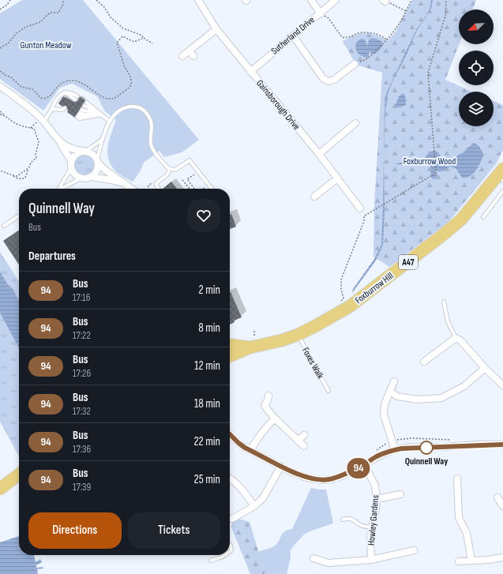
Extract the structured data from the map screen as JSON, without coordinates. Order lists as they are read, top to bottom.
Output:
{
  "streets": {
    "highway": ["A47", "Foxburrow Hill"],
    "street": ["Sutherland Drive", "Gainsborough Drive", "Howley Gardens"],
    "lane": ["Foxes Walk"]
  },
  "crossings": [
    ["Sutherland Drive", "Gainsborough Drive"],
    ["Foxburrow Hill", "Foxes Walk"]
  ],
  "parks": ["Gunton Meadow", "Foxburrow Wood"],
  "places": ["Quinnell Way"],
  "lines": ["bus line 94"],
  "north": "bottom left",
  "page": {
    "on_map": "94",
    "heading": [
      ["Quinnell Way", "Bus"],
      "Departures"
    ],
    "list": [
      {
        "mark": "94",
        "name": "Bus",
        "note": "17:16",
        "value": "2 min"
      },
      {
        "mark": "94",
        "name": "Bus",
        "note": "17:22",
        "value": "8 min"
      },
      {
        "mark": "94",
        "name": "Bus",
        "note": "17:26",
        "value": "12 min"
      },
      {
        "mark": "94",
        "name": "Bus",
        "note": "17:32",
        "value": "18 min"
      },
      {
        "mark": "94",
        "name": "Bus",
        "note": "17:36",
        "value": "22 min"
      },
      {
        "mark": "94",
        "name": "Bus",
        "note": "17:39",
        "value": "25 min"
      }
    ],
    "buttons": ["Directions", "Tickets"]
  }
}
